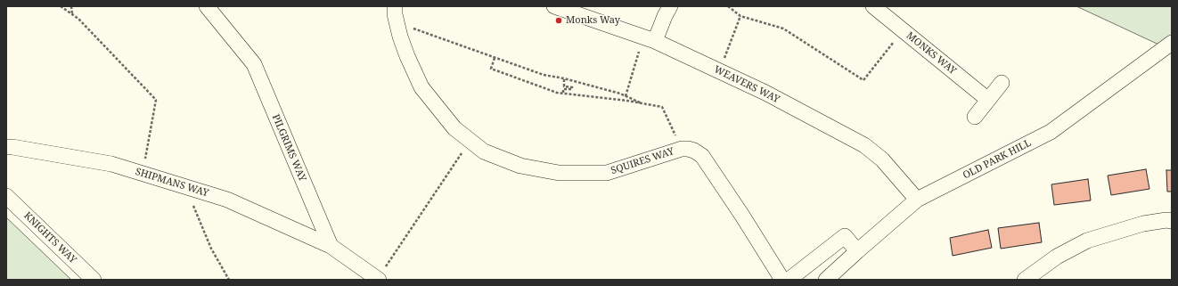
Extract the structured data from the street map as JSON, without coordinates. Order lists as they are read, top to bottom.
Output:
{
  "streets": {
    "street": [
      "MONKS WAY",
      "WEAVERS WAY",
      "PILGRIMS WAY",
      "OLD PARK HILL",
      "SQUIRES WAY",
      "SHIPMANS WAY",
      "KNIGHTS WAY"
    ]
  },
  "crossings": [
    ["WEAVERS WAY", "OLD PARK HILL"],
    ["PILGRIMS WAY", "SHIPMANS WAY"]
  ],
  "places": ["Monks Way"]
}
